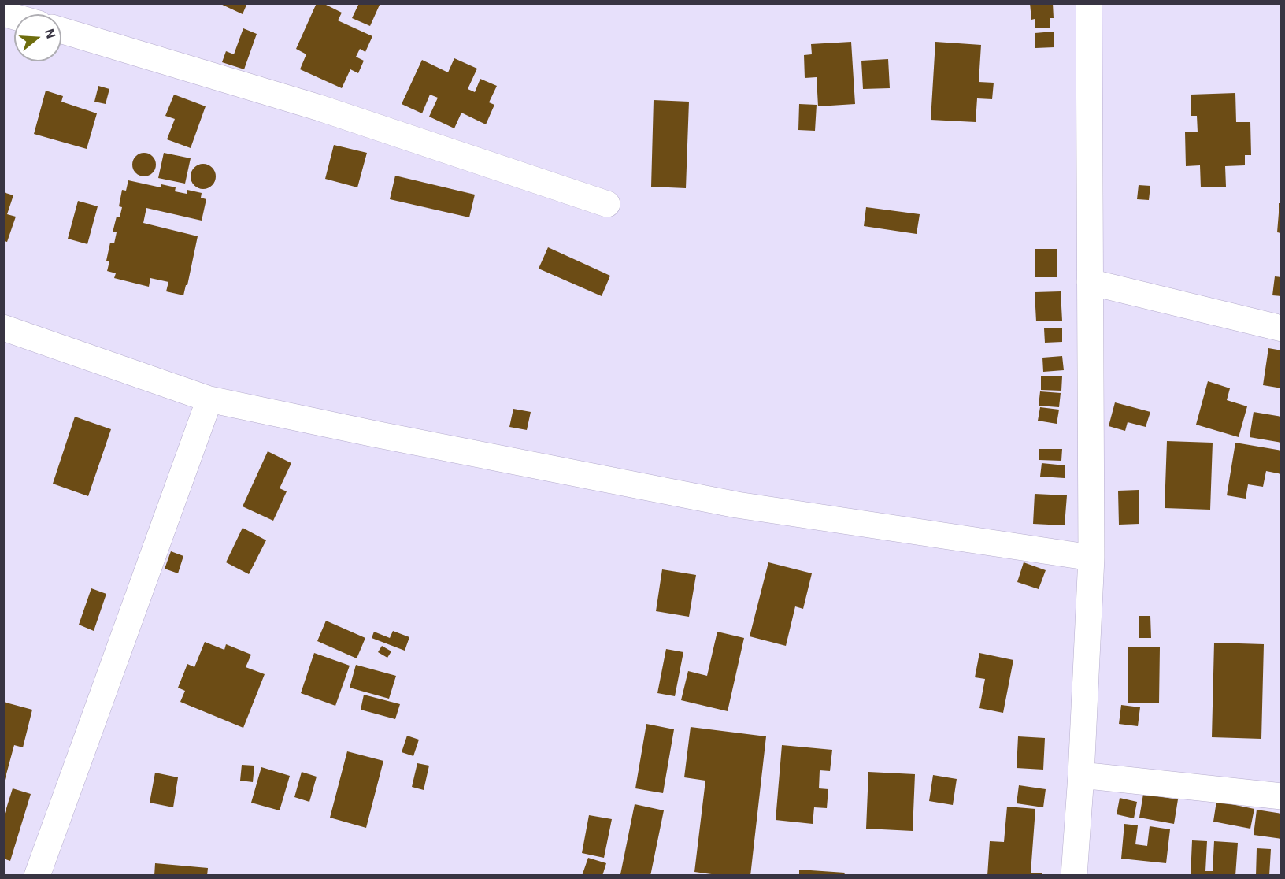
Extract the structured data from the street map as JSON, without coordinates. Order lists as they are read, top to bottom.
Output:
{
  "north": "right"
}
